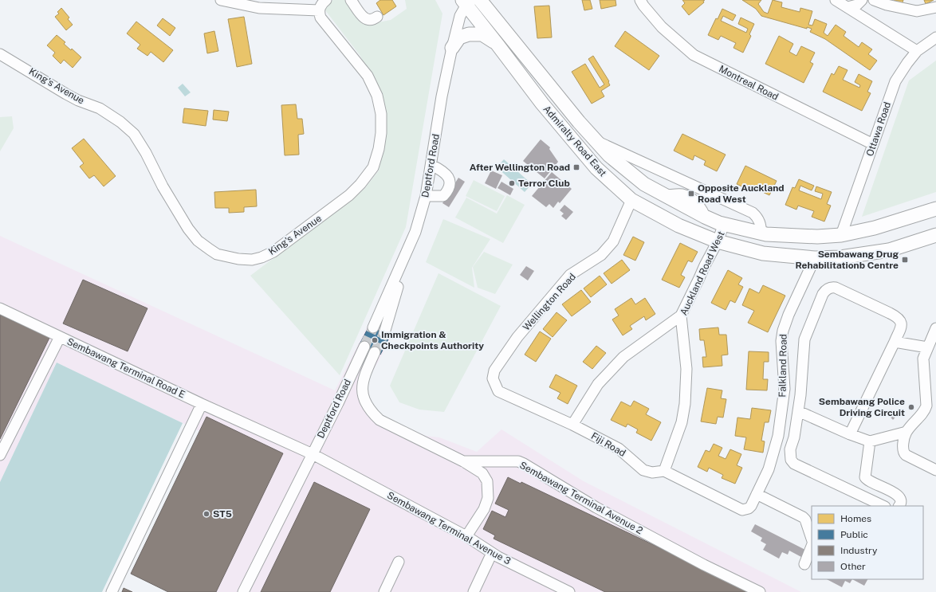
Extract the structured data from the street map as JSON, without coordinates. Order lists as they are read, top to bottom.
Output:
{
  "streets": {
    "main road": ["Admiralty Road East"],
    "street": [
      "Montreal Road",
      "King's Avenue",
      "Ottawa Road",
      "Deptford Road",
      "Auckland Road West",
      "Wellington Road",
      "Falkland Road",
      "Sembawang Terminal Road E",
      "Fiji Road",
      "Sembawang Terminal Avenue 2",
      "Sembawang Terminal Avenue 3"
    ]
  },
  "crossings": [
    ["Montreal Road", "Ottawa Road"],
    ["Ottawa Road", "Admiralty Road East"],
    ["Admiralty Road East", "Deptford Road"],
    ["Admiralty Road East", "Auckland Road West"],
    ["Admiralty Road East", "Wellington Road"],
    ["Admiralty Road East", "Falkland Road"],
    ["Deptford Road", "Sembawang Terminal Road E"],
    ["Deptford Road", "Sembawang Terminal Avenue 3"],
    ["Auckland Road West", "Fiji Road"],
    ["Wellington Road", "Fiji Road"],
    ["Falkland Road", "Fiji Road"],
    ["Sembawang Terminal Road E", "Sembawang Terminal Avenue 3"]
  ],
  "places": {
    "transit": ["After Wellington Road", "Opposite Auckland Road West", "Sembawang Drug Rehabilitationb Centre"],
    "other": [
      "Terror Club",
      "Immigration & Checkpoints Authority",
      "Sembawang Police Driving Circuit",
      "ST5"
    ]
  },
  "legend": [
    "Homes",
    "Public",
    "Industry",
    "Other"
  ]
}
